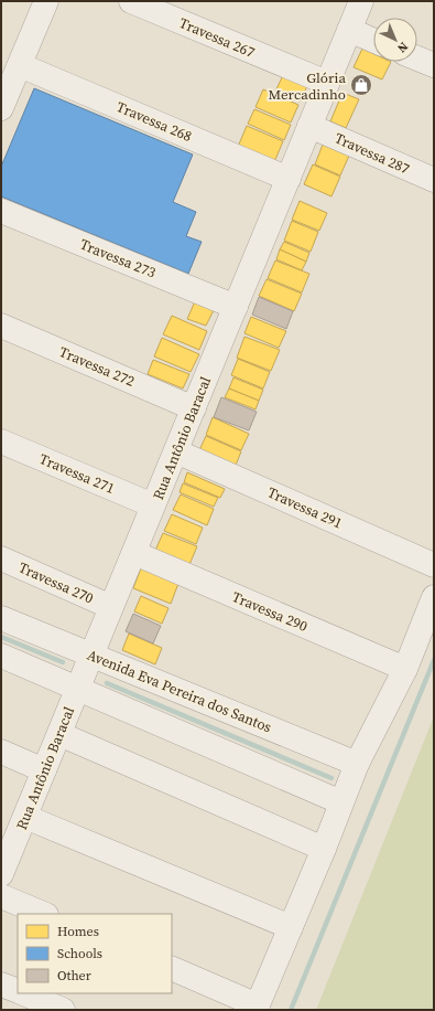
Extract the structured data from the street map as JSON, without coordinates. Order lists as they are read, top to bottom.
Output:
{
  "streets": {
    "street": [
      "Travessa 267",
      "Travessa 268",
      "Travessa 287",
      "Travessa 273",
      "Travessa 272",
      "Rua Antônio Baracal",
      "Travessa 271",
      "Travessa 291",
      "Travessa 270",
      "Travessa 290",
      "Avenida Eva Pereira dos Santos"
    ]
  },
  "crossings": [
    ["Travessa 267", "Rua Antônio Baracal"],
    ["Travessa 268", "Rua Antônio Baracal"],
    ["Travessa 287", "Rua Antônio Baracal"],
    ["Travessa 273", "Rua Antônio Baracal"],
    ["Travessa 272", "Rua Antônio Baracal"],
    ["Rua Antônio Baracal", "Travessa 271"],
    ["Rua Antônio Baracal", "Travessa 291"],
    ["Rua Antônio Baracal", "Travessa 270"],
    ["Rua Antônio Baracal", "Travessa 290"],
    ["Rua Antônio Baracal", "Avenida Eva Pereira dos Santos"]
  ],
  "places": {
    "shop": ["Glória Mercadinho"]
  },
  "legend": ["Homes", "Schools", "Other"],
  "north": "bottom right"
}
